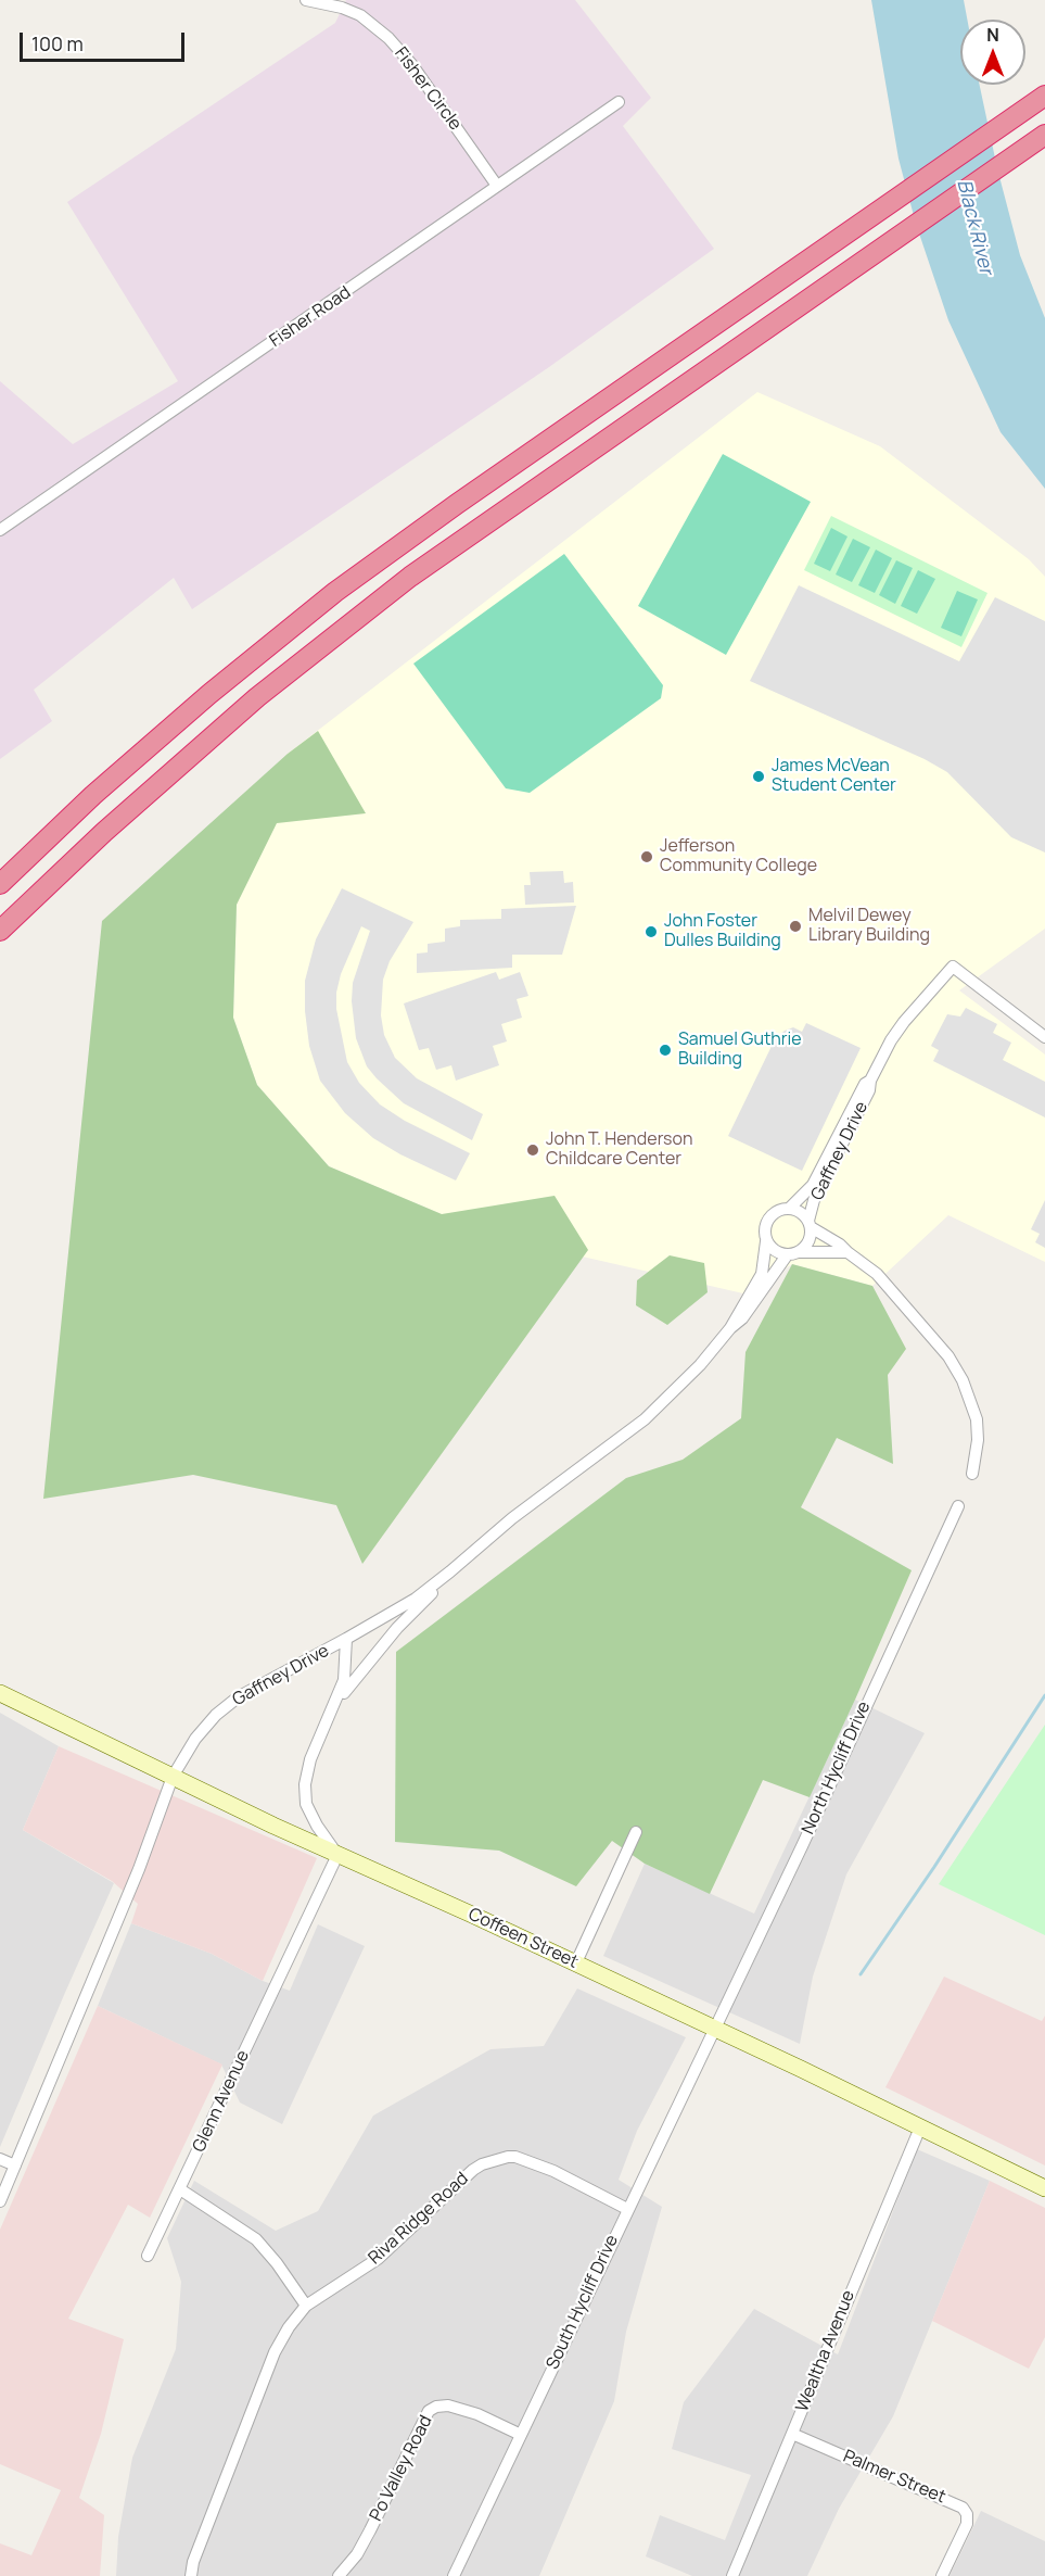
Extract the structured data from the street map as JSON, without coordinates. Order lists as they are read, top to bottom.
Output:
{
  "streets": {
    "main road": ["Coffeen Street"],
    "street": [
      "Fisher Circle",
      "Fisher Road",
      "Gaffney Drive",
      "North Hycliff Drive",
      "Glenn Avenue",
      "Riva Ridge Road",
      "South Hycliff Drive",
      "Wealtha Avenue",
      "Po Valley Road",
      "Palmer Street"
    ]
  },
  "crossings": [
    ["Fisher Circle", "Fisher Road"],
    ["Gaffney Drive", "Coffeen Street"],
    ["North Hycliff Drive", "Coffeen Street"],
    ["North Hycliff Drive", "South Hycliff Drive"],
    ["Coffeen Street", "Glenn Avenue"],
    ["Coffeen Street", "South Hycliff Drive"],
    ["Coffeen Street", "Wealtha Avenue"],
    ["Riva Ridge Road", "South Hycliff Drive"],
    ["South Hycliff Drive", "Po Valley Road"],
    ["Wealtha Avenue", "Palmer Street"]
  ],
  "water": ["Black River"],
  "places": [
    "James McVean Student Center",
    "Jefferson Community College",
    "Melvil Dewey Library Building",
    "John Foster Dulles Building",
    "Samuel Guthrie Building",
    "John T. Henderson Childcare Center"
  ],
  "scale_bar": "100 m",
  "north": "top"
}
